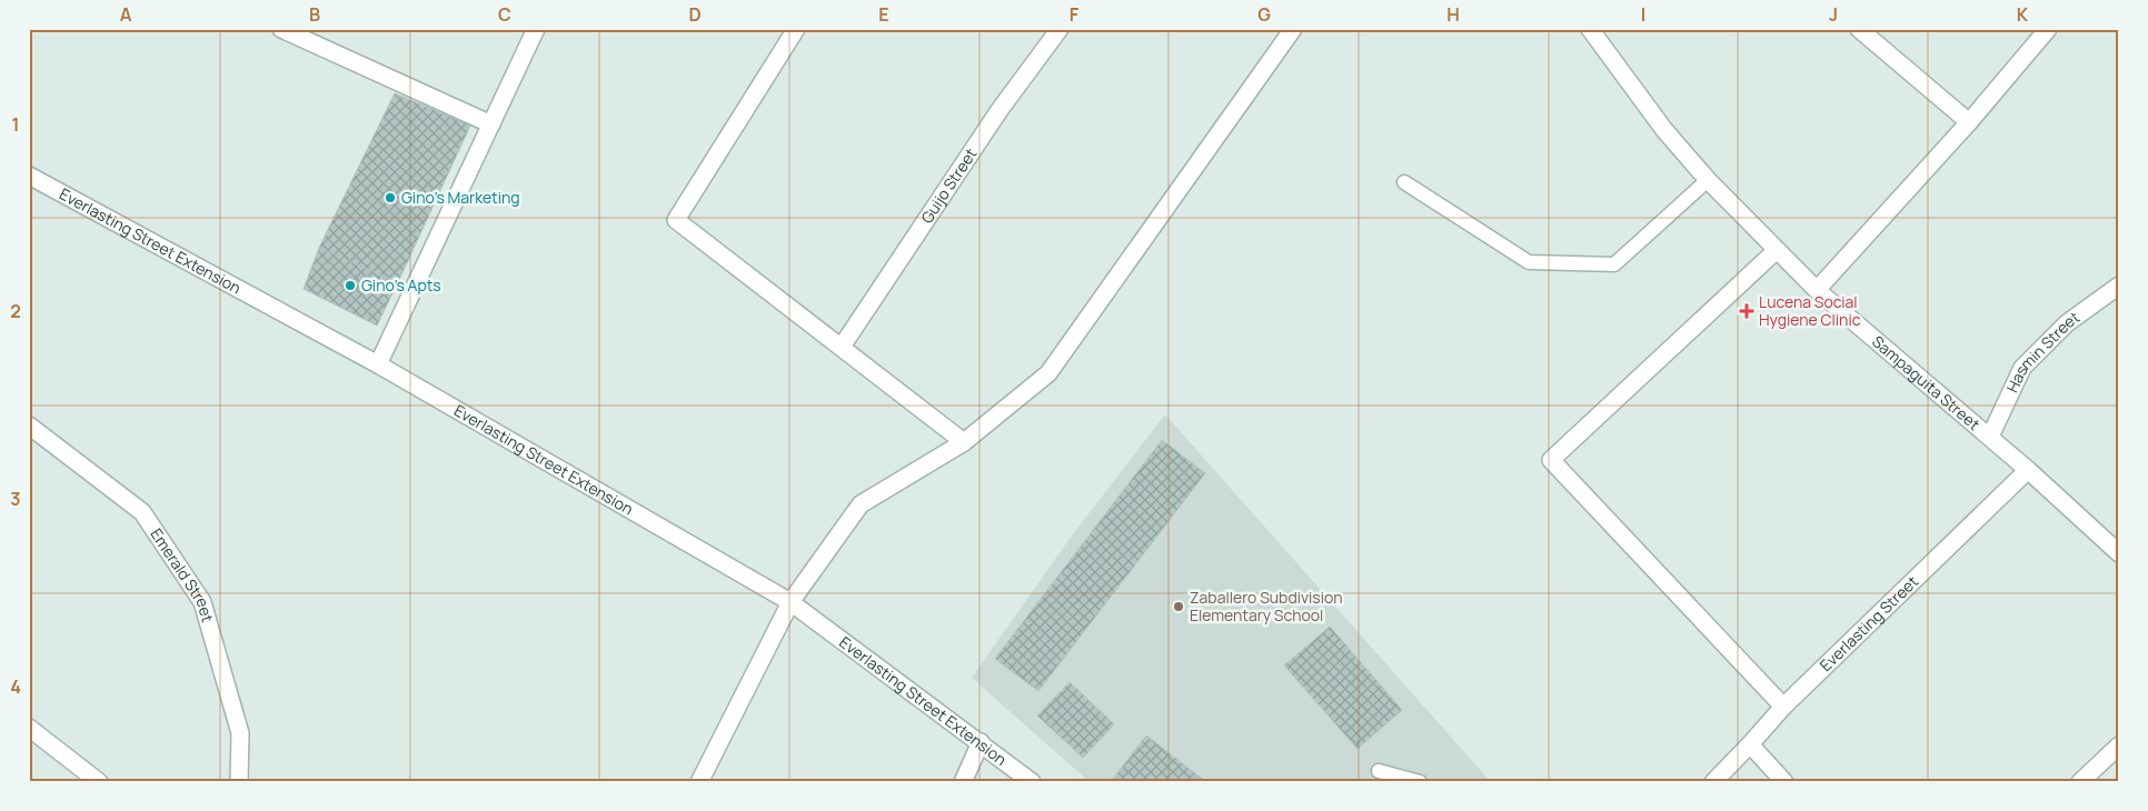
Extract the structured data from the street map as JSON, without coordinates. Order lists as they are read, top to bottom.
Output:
{
  "streets": {
    "street": [
      "Guijo Street",
      "Everlasting Street Extension",
      "Hasmin Street",
      "Sampaguita Street",
      "Emerald Street",
      "Everlasting Street"
    ]
  },
  "crossings": [
    ["Hasmin Street", "Sampaguita Street"],
    ["Sampaguita Street", "Everlasting Street"]
  ],
  "places": {
    "other": ["Gino's Marketing", "Gino's Apts", "Zaballero Subdivision Elementary School"],
    "health": ["Lucena Social Hygiene Clinic"]
  },
  "grid": {
    "columns": [
      "A",
      "B",
      "C",
      "D",
      "E",
      "F",
      "G",
      "H",
      "I",
      "J",
      "K"
    ],
    "rows": [
      "1",
      "2",
      "3",
      "4"
    ]
  }
}
